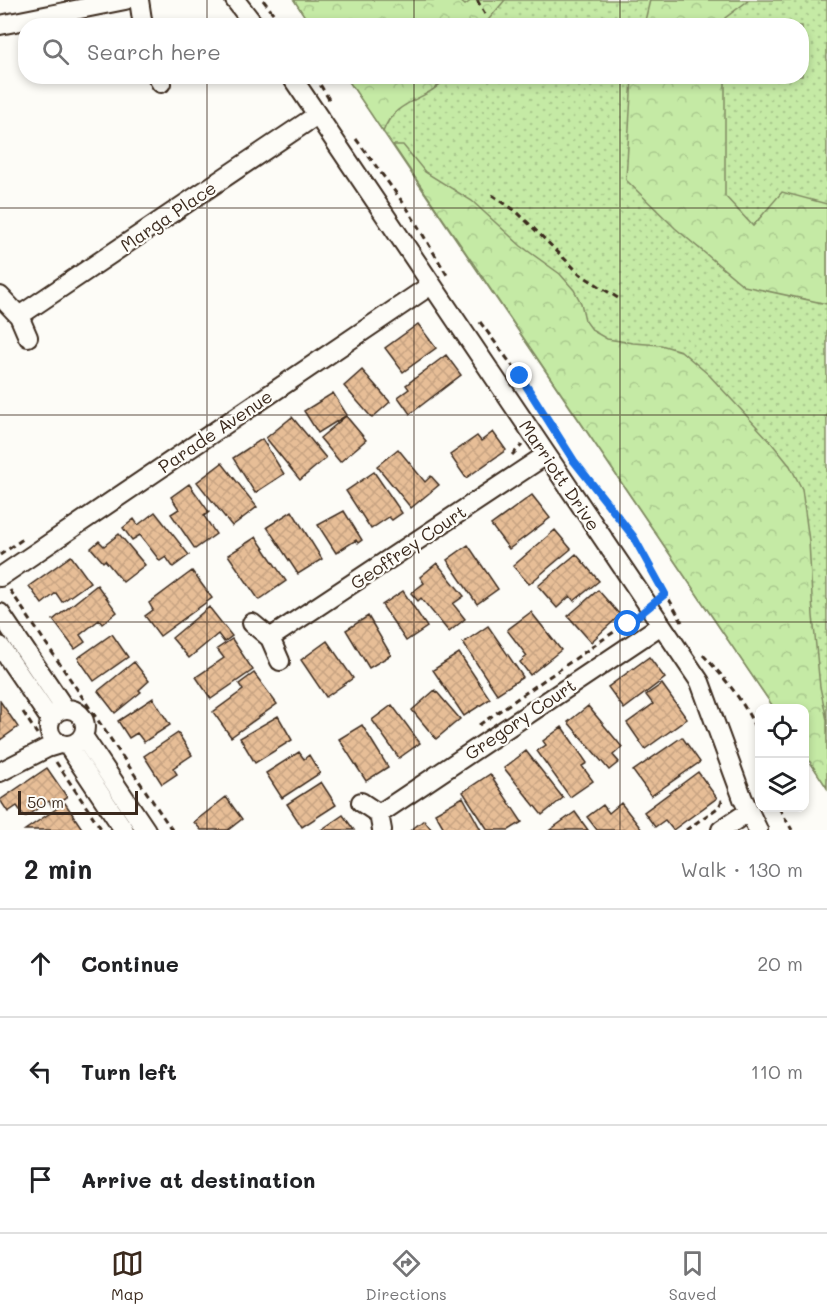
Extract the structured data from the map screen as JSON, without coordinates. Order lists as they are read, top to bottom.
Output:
{
  "streets": {
    "street": [
      "Marga Place",
      "Parade Avenue",
      "Marriott Drive",
      "Geoffrey Court",
      "Gregory Court"
    ]
  },
  "crossings": [
    ["Marga Place", "Marriott Drive"],
    ["Parade Avenue", "Marriott Drive"],
    ["Marriott Drive", "Geoffrey Court"],
    ["Marriott Drive", "Gregory Court"]
  ],
  "scale_bar": "50 m",
  "page": {
    "search": "Search here",
    "scale": "50 m",
    "heading": ["2 min", "Walk · 130 m"],
    "list": [
      ["Continue", "20 m"],
      ["Turn left", "110 m"],
      "Arrive at destination"
    ],
    "nav": ["Map", "Directions", "Saved"]
  }
}
